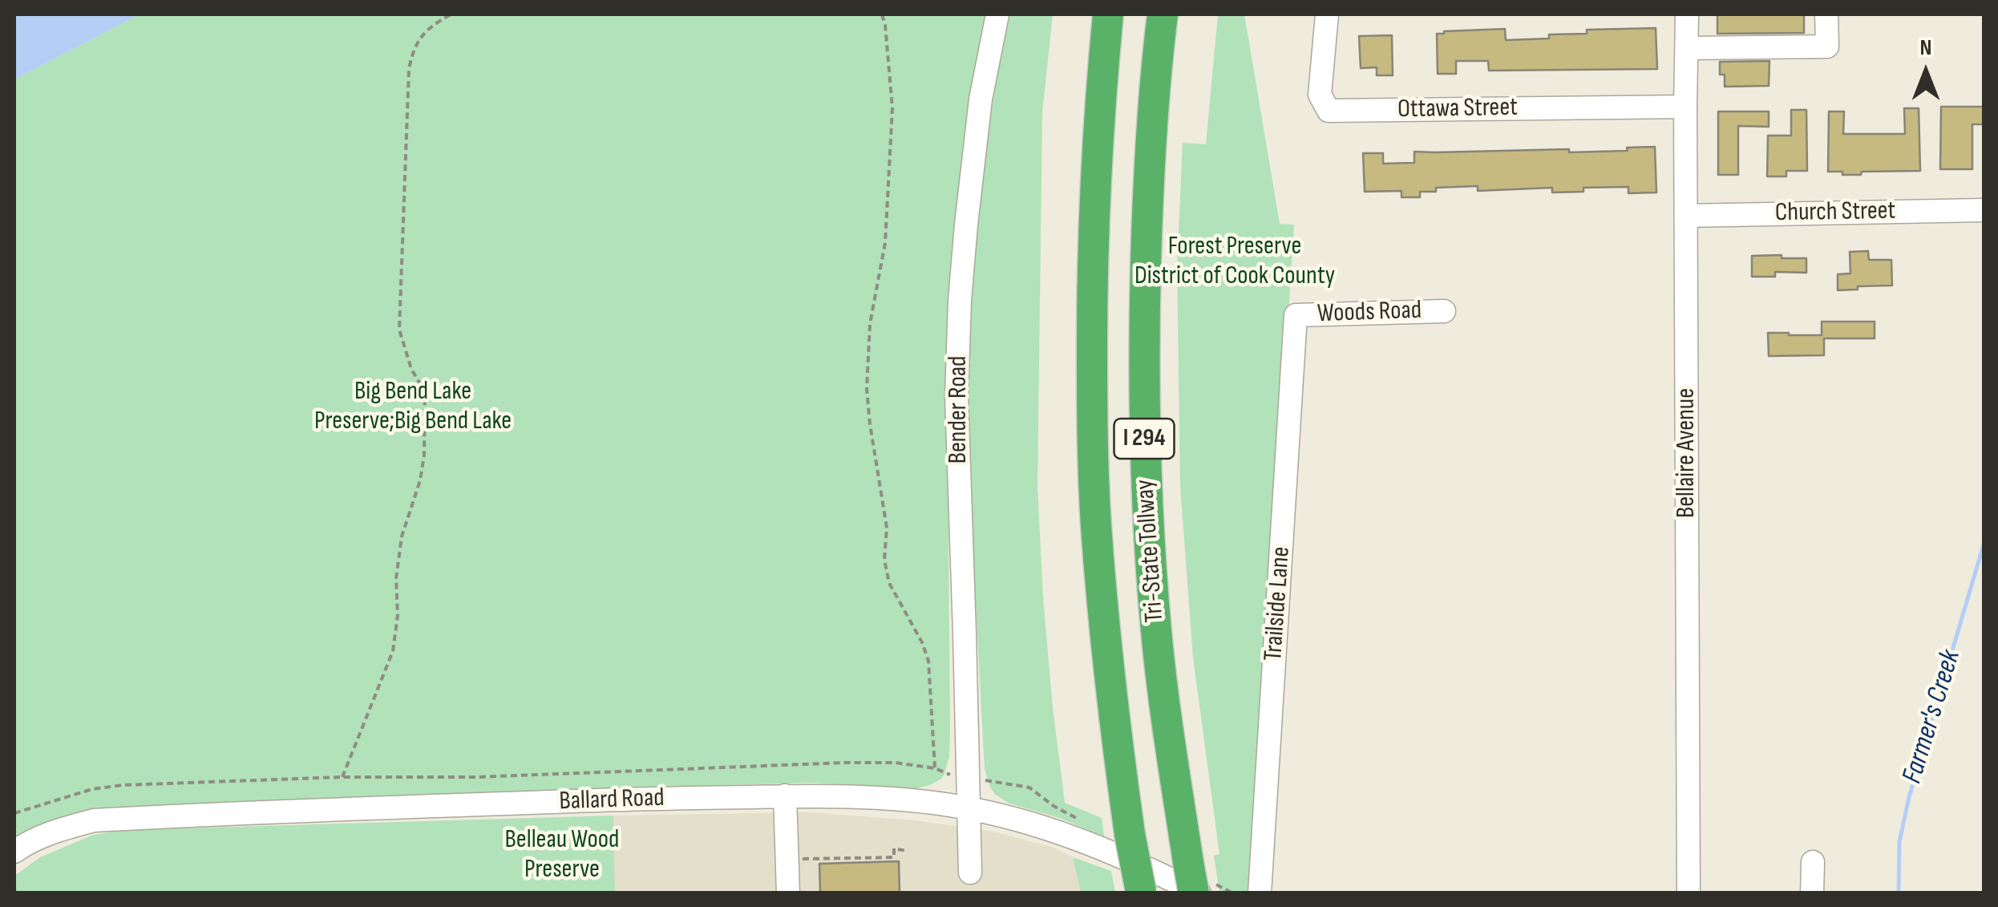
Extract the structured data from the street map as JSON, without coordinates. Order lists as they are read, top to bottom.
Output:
{
  "streets": {
    "highway": ["I 294", "Tri-State Tollway"],
    "street": [
      "Ottawa Street",
      "Church Street",
      "Woods Road",
      "Bender Road",
      "Bellaire Avenue",
      "Trailside Lane",
      "Ballard Road"
    ]
  },
  "crossings": [
    ["Ottawa Street", "Bellaire Avenue"],
    ["Church Street", "Bellaire Avenue"],
    ["Woods Road", "Trailside Lane"],
    ["Bender Road", "Ballard Road"],
    ["Tri-State Tollway", "Ballard Road"]
  ],
  "water": ["Farmer's Creek"],
  "parks": ["Forest Preserve District of Cook County", "Big Bend Lake Preserve;Big Bend Lake", "Belleau Wood Preserve"],
  "north": "top"
}
